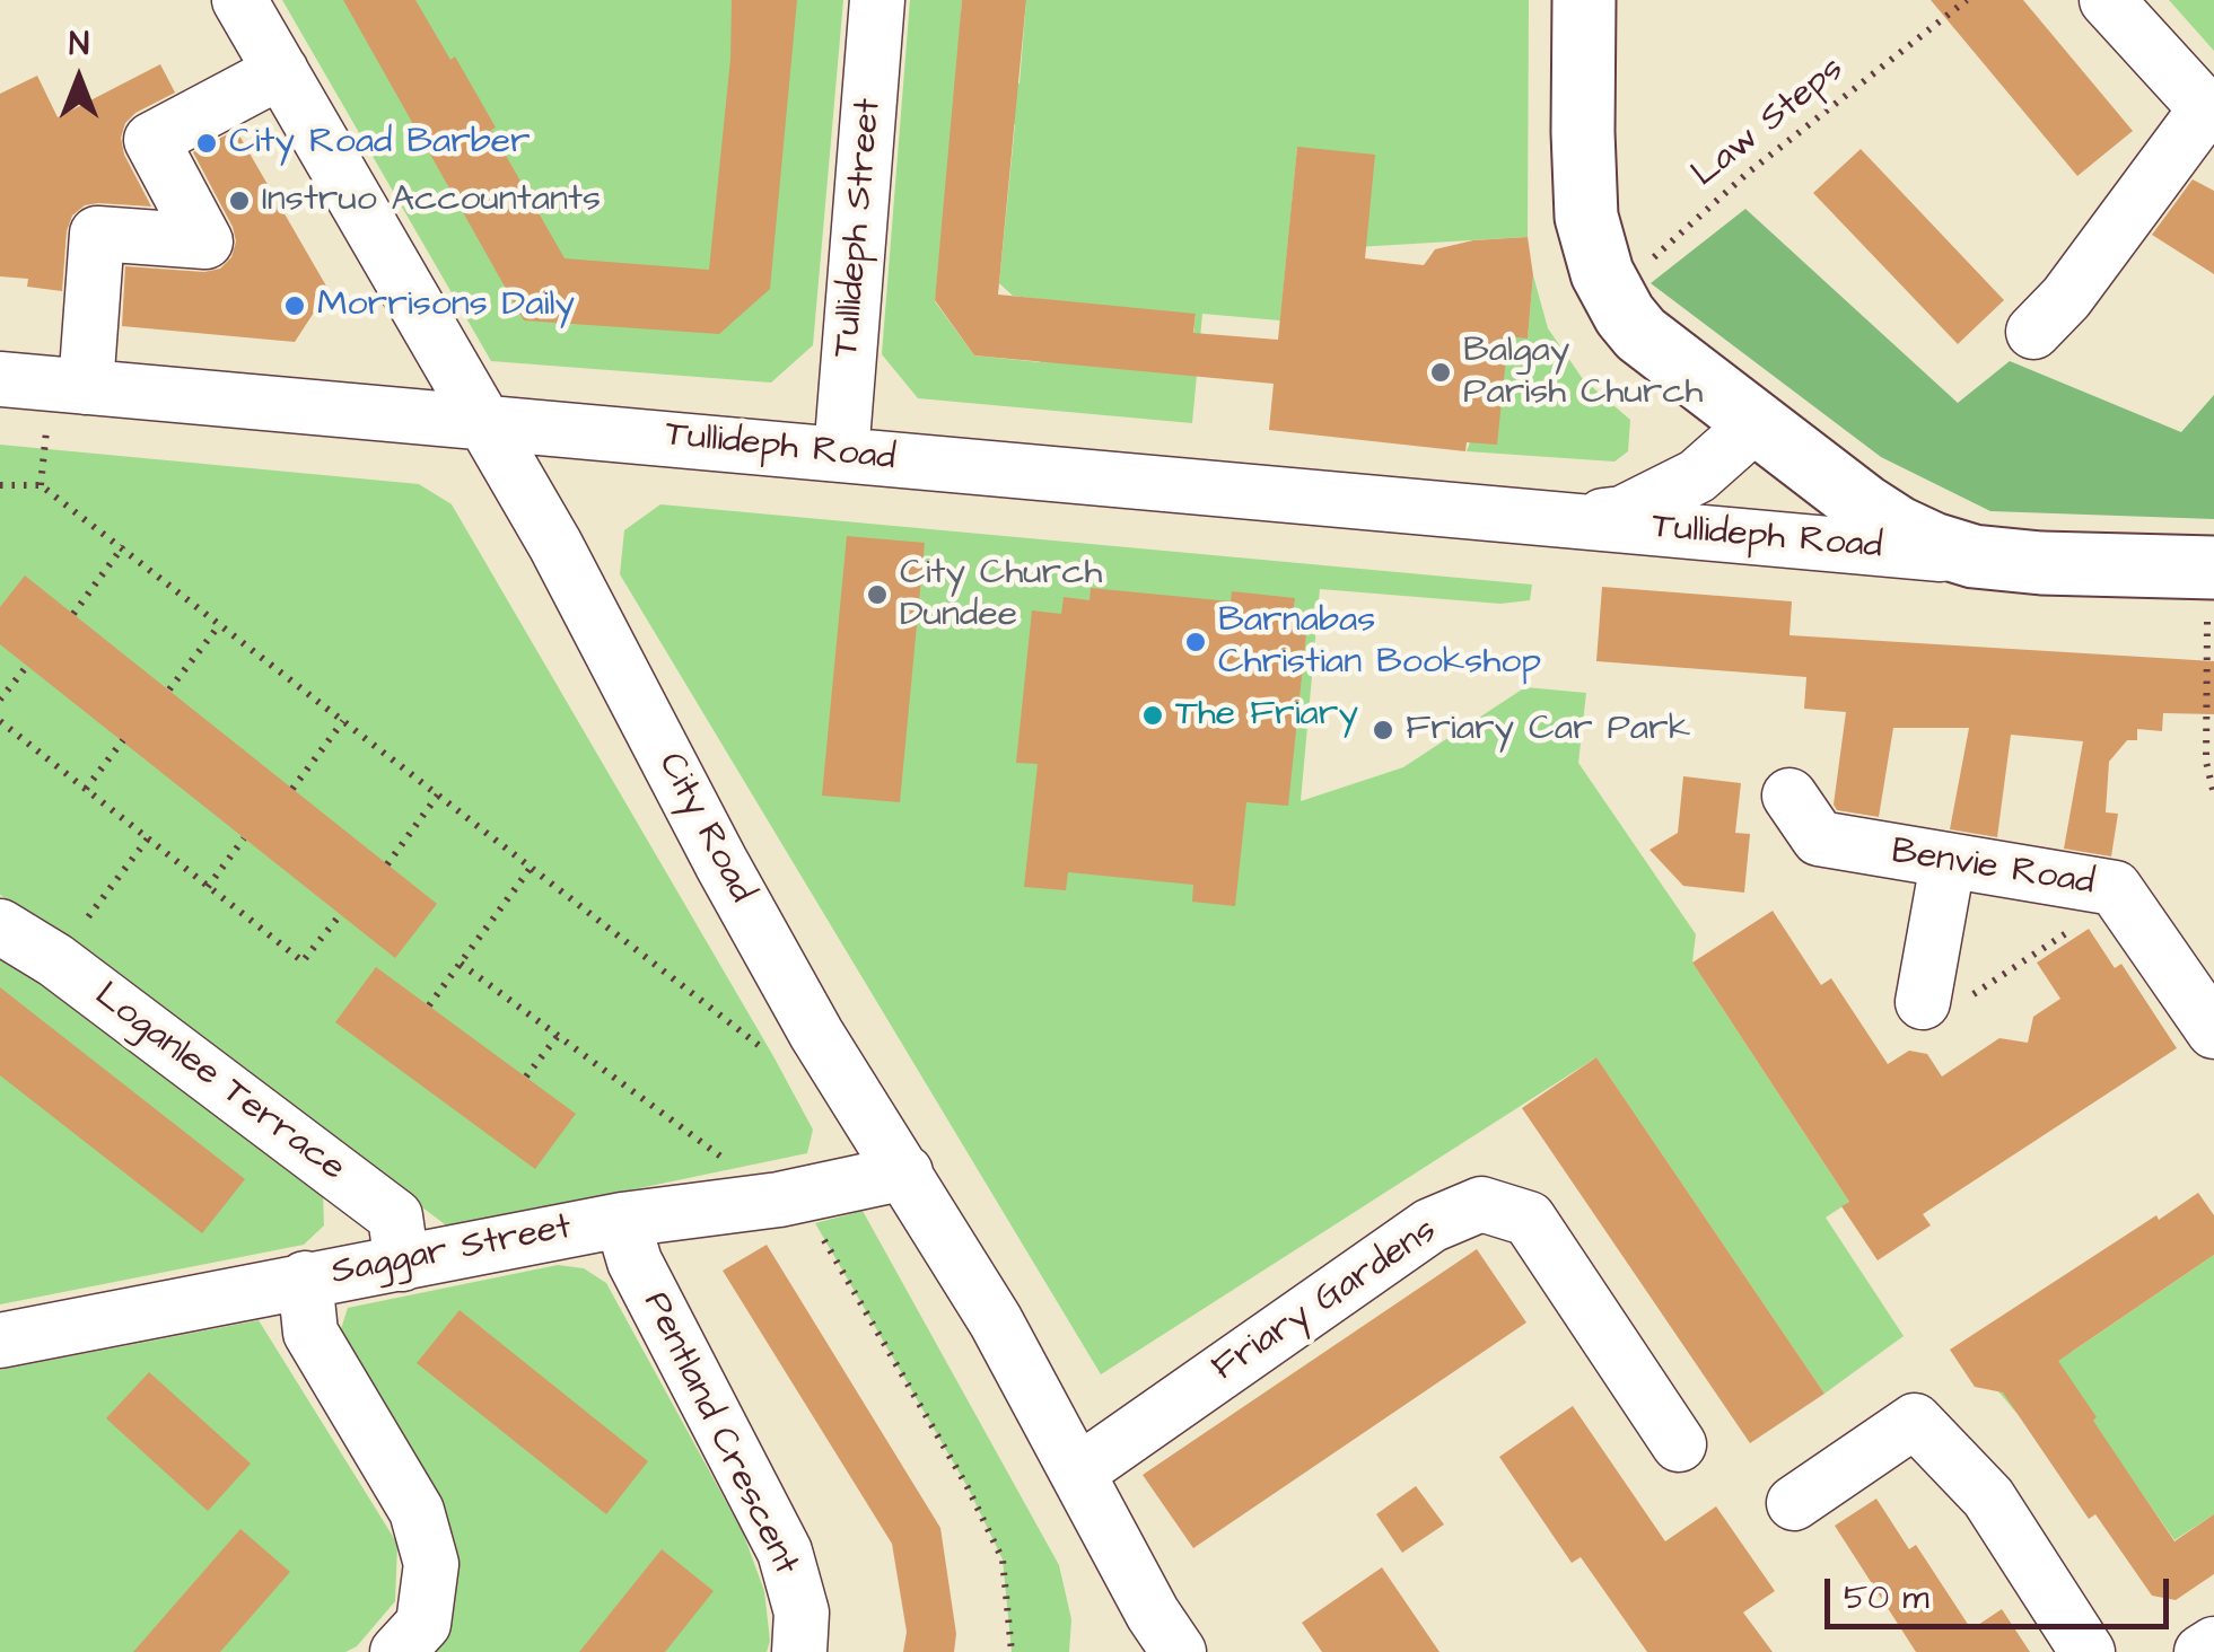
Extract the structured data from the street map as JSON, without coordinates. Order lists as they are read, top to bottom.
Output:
{
  "streets": {
    "street": [
      "Tullideph Street",
      "Tullideph Road",
      "City Road",
      "Benvie Road",
      "Loganlee Terrace",
      "Saggar Street",
      "Friary Gardens",
      "Pentland Crescent"
    ],
    "path": ["Law Steps"]
  },
  "crossings": [
    ["Tullideph Street", "Tullideph Road"],
    ["Tullideph Road", "City Road"],
    ["City Road", "Saggar Street"],
    ["City Road", "Friary Gardens"],
    ["Loganlee Terrace", "Saggar Street"],
    ["Saggar Street", "Pentland Crescent"]
  ],
  "places": [
    "City Road Barber",
    "Instruo Accountants",
    "Morrisons Daily",
    "Balgay Parish Church",
    "City Church Dundee",
    "Barnabas Christian Bookshop",
    "The Friary",
    "Friary Car Park"
  ],
  "scale_bar": "50 m",
  "north": "top"
}
